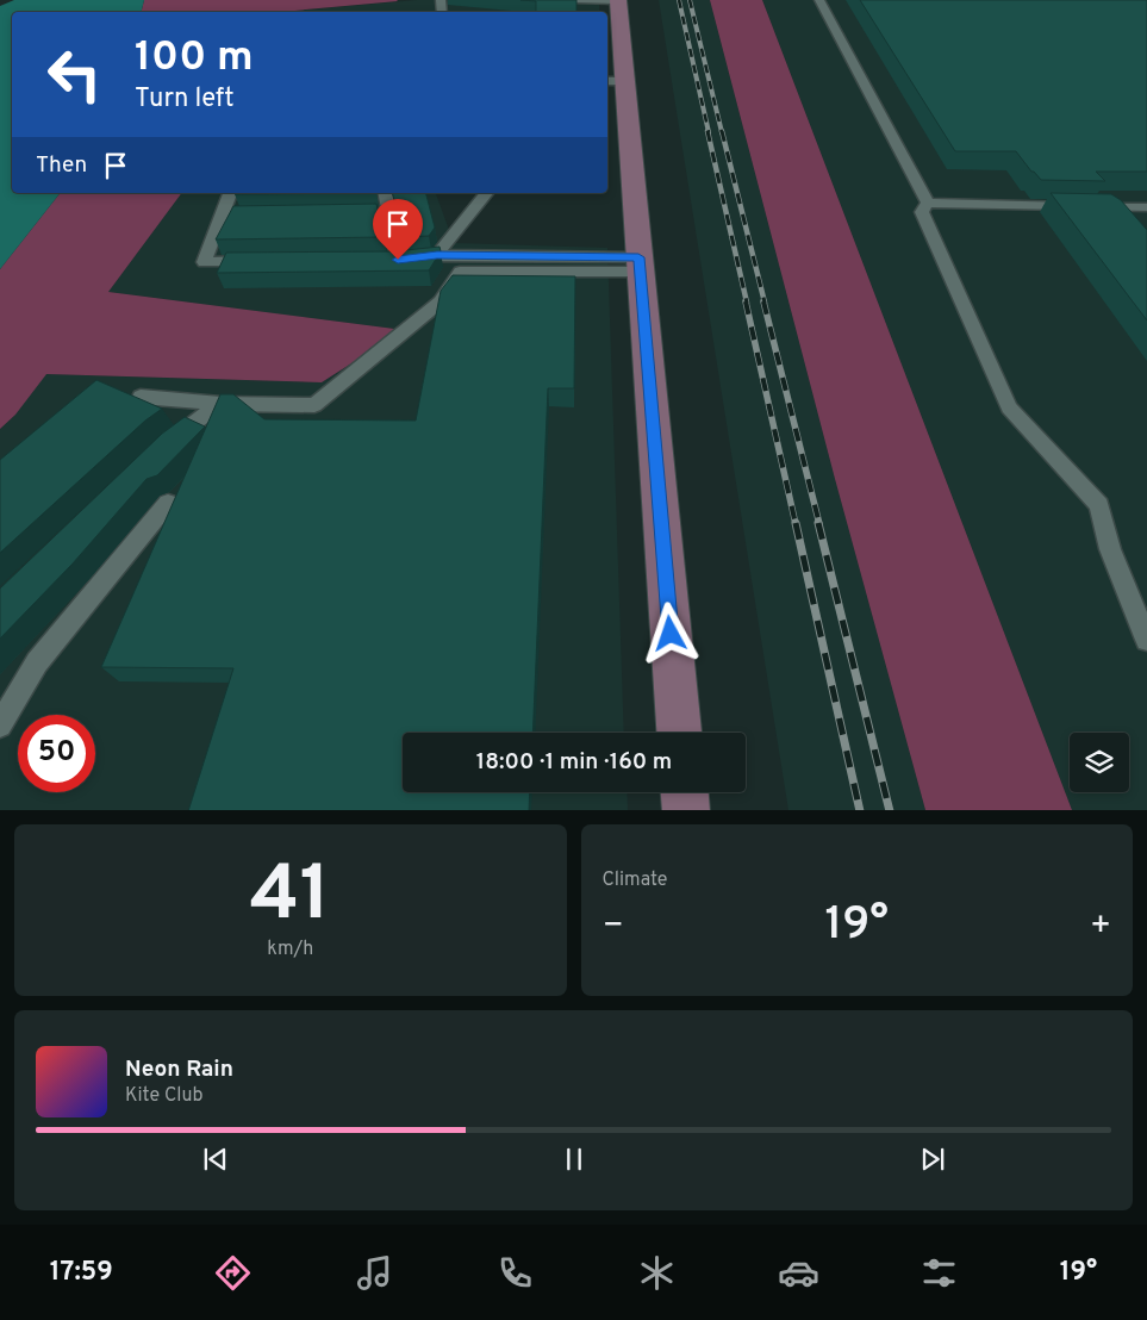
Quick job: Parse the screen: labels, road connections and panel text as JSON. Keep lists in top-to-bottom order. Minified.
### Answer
{"page":{"turn":["100 m","Turn left"],"then":"Then","limit":"50","trip":"18:00 · 1 min · 160 m","tile":[["41","km/h"],"Climate"],"heat":["−","19°","+"],"song":["Neon Rain","Kite Club"],"tabs":["17:59","19°"]}}
